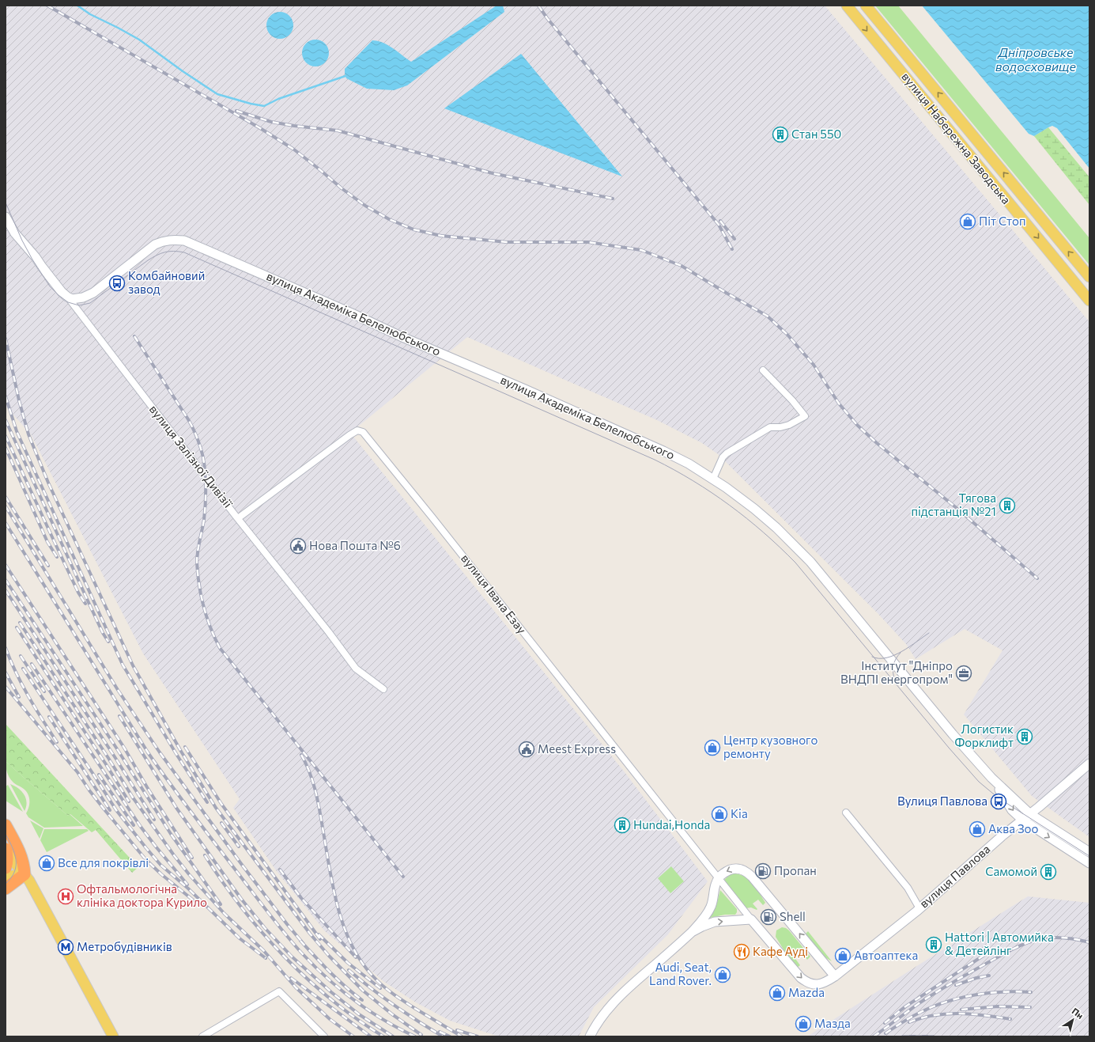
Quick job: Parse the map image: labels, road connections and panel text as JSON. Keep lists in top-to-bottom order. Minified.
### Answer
{"streets":{"main road":["вулиця Набережна Заводська"],"street":["вулиця Академіка Белелюбського","вулиця Залізної Дивізії","вулиця Івана Езау","вулиця Павлова"]},"crossings":[["вулиця Академіка Белелюбського","вулиця Залізної Дивізії"],["вулиця Академіка Белелюбського","вулиця Павлова"],["вулиця Залізної Дивізії","вулиця Івана Езау"],["вулиця Івана Езау","вулиця Павлова"]],"water":["Дніпровське водосховище"],"places":{"building":["Стан 550","Тягова пiдстанцiя №21","Логистик Форклифт","Hundai,Honda","Самомой","Hattori | Автомийка & Детейлінг"],"shop":["Піт Стоп","Центр кузовного ремонту","Kia","Аква Зоо","Все для покрівлі","Автоаптека","Audi, Seat, Land Rover.","Mazda","Мазда"],"bus stop":["Комбайновий завод","Вулиця Павлова"],"public building":["Нова Пошта №6","Meest Express"],"office":["Інститут \"Дніпро ВНДПІ енергопром\""],"fuel station":["Пропан","Shell"],"hospital":["Офтальмологічна клініка доктора Курило"],"metro station":["Метробудівників"],"restaurant":["Кафе Ауді"]},"north":"top right"}
